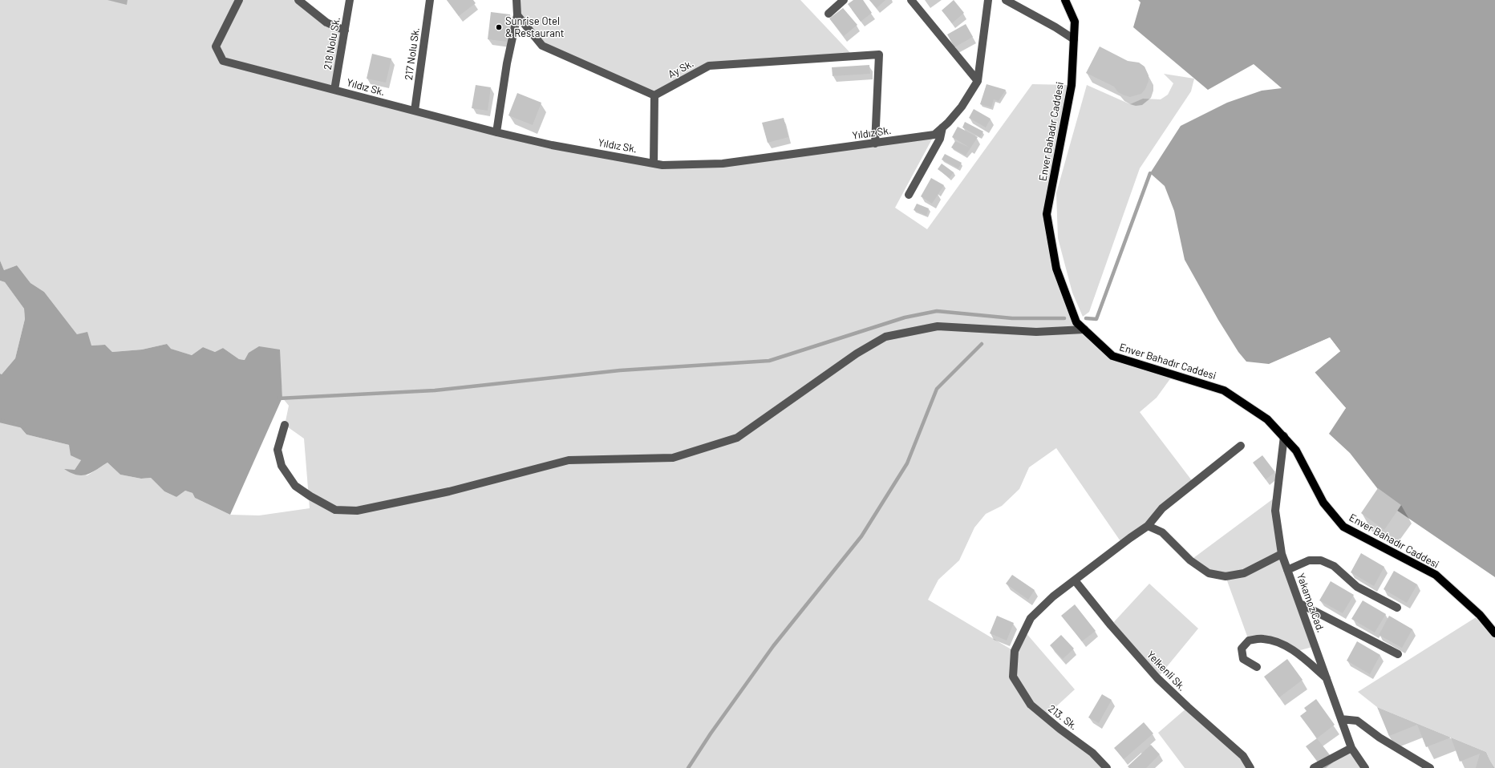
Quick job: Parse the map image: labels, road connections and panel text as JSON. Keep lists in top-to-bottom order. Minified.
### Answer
{"streets":{"main road":["Enver Bahadır Caddesi"],"street":["218 Nolu Sk.","217 Nolu Sk.","Ay Sk.","Yıldız Sk.","Yakamoz Cad.","Yelkenli Sk.","213. Sk."]},"crossings":[["218 Nolu Sk.","Yıldız Sk."],["217 Nolu Sk.","Yıldız Sk."],["Ay Sk.","Yıldız Sk."],["Enver Bahadır Caddesi","Yakamoz Cad."],["Yelkenli Sk.","213. Sk."]],"places":["Sunrise Otel & Restaurant"]}
